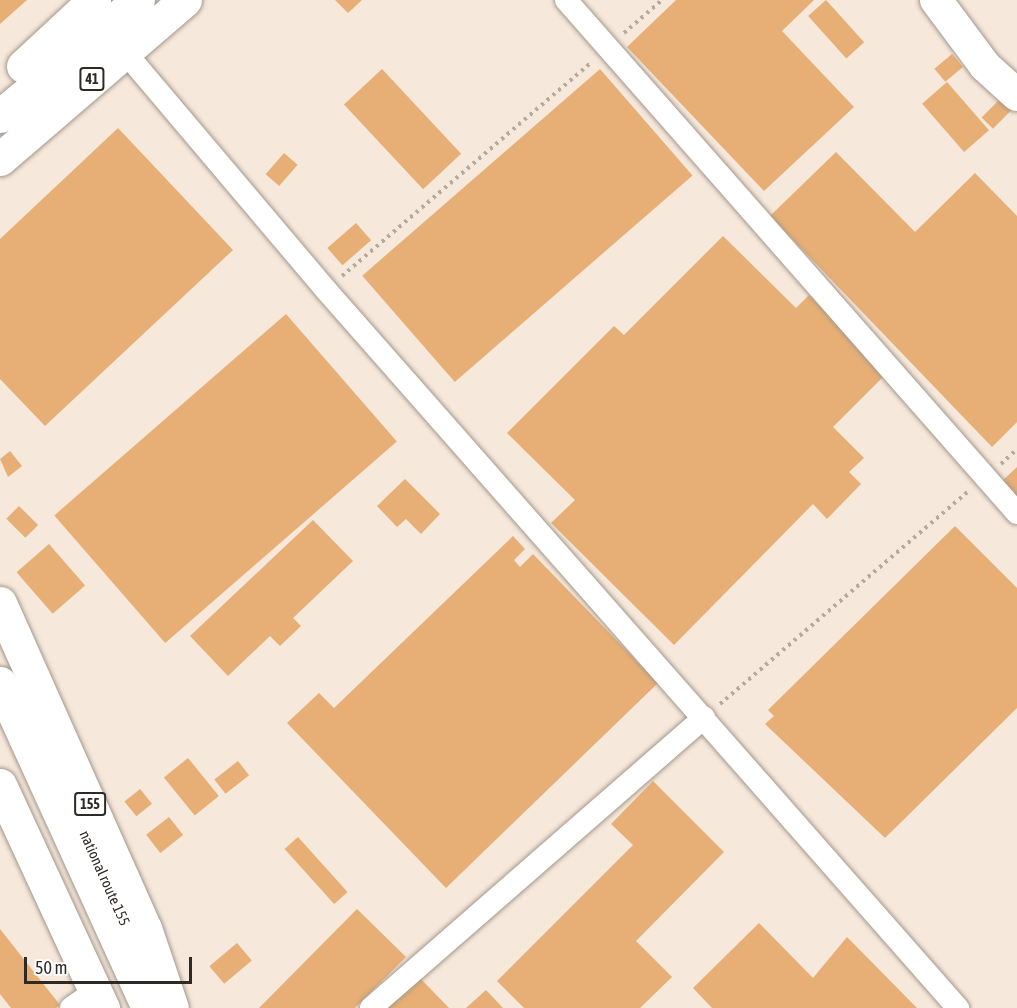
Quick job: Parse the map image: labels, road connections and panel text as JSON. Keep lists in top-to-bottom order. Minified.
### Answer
{"streets":{"highway":["41","155","national route 155"]},"scale_bar":"50 m"}
